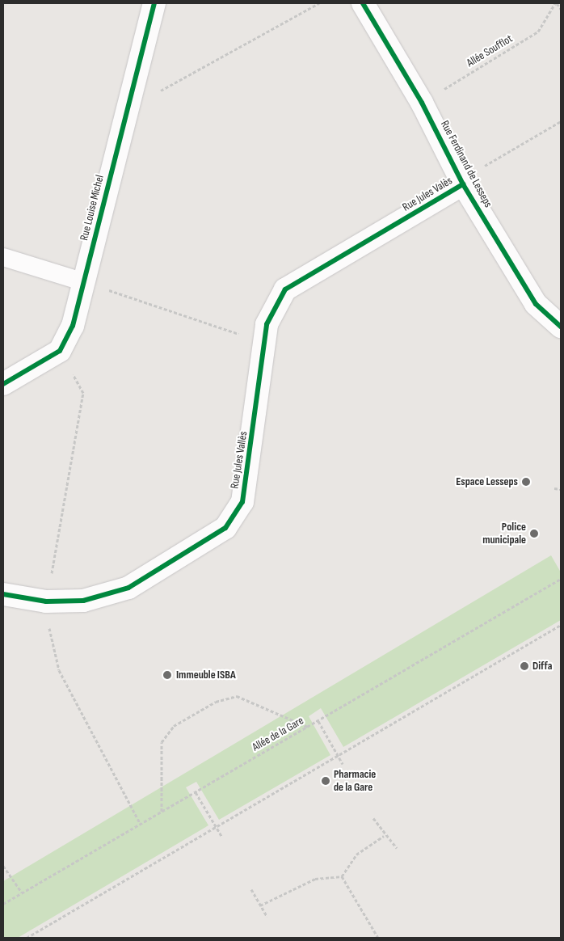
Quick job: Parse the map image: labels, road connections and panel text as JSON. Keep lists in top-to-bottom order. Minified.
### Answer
{"streets":{"street":["Rue Ferdinand de Lesseps","Rue Jules Valès","Rue Louise Michel","Rue Jules Vallès"],"path":["Allée Soufflot","Allée de la Gare"]},"crossings":[["Allée Soufflot","Rue Ferdinand de Lesseps"],["Rue Ferdinand de Lesseps","Rue Jules Valès"],["Rue Jules Valès","Rue Jules Vallès"]],"places":["Espace Lesseps","Police municipale","Diffa","Immeuble ISBA","Pharmacie de la Gare"]}
